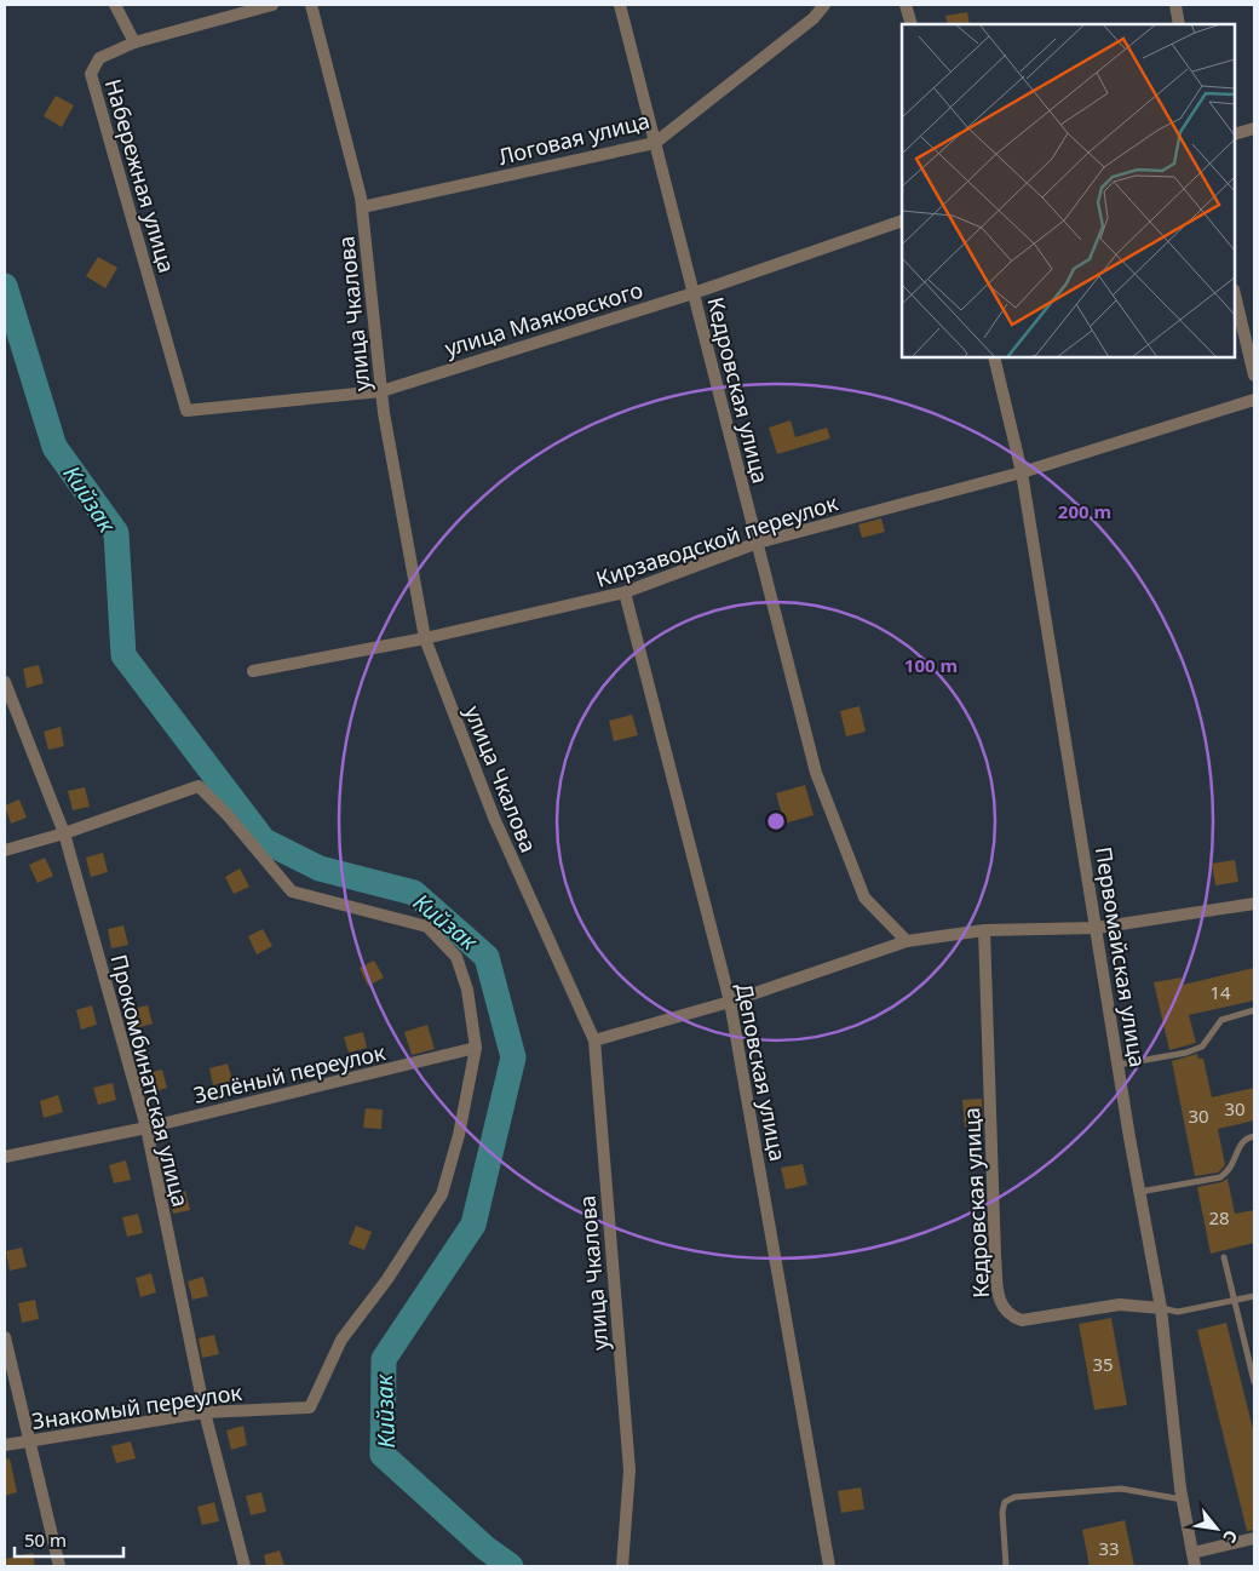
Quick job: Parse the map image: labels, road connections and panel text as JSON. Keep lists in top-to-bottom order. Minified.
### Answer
{"streets":{"street":["Логовая улица","Набережная улица","улица Чкалова","улица Маяковского","Кедровская улица","Кирзаводской переулок","Первомайская улица","Деповская улица","Зелёный переулок","Прокомбинатская улица","Знакомый переулок"]},"crossings":[["Логовая улица","улица Чкалова"],["Логовая улица","Кедровская улица"],["Набережная улица","улица Маяковского"],["улица Чкалова","улица Маяковского"],["улица Чкалова","Кирзаводской переулок"],["улица Маяковского","Кедровская улица"],["Кедровская улица","Кирзаводской переулок"],["Кедровская улица","Первомайская улица"],["Кирзаводской переулок","Первомайская улица"],["Кирзаводской переулок","Деповская улица"],["Зелёный переулок","Прокомбинатская улица"],["Зелёный переулок","Знакомый переулок"],["Прокомбинатская улица","Знакомый переулок"]],"water":["Кийзак"],"house_numbers":["14","30","30","28","35","33"],"scale_bar":"50 m","north":"bottom right","rings":["200 m","100 m"]}
